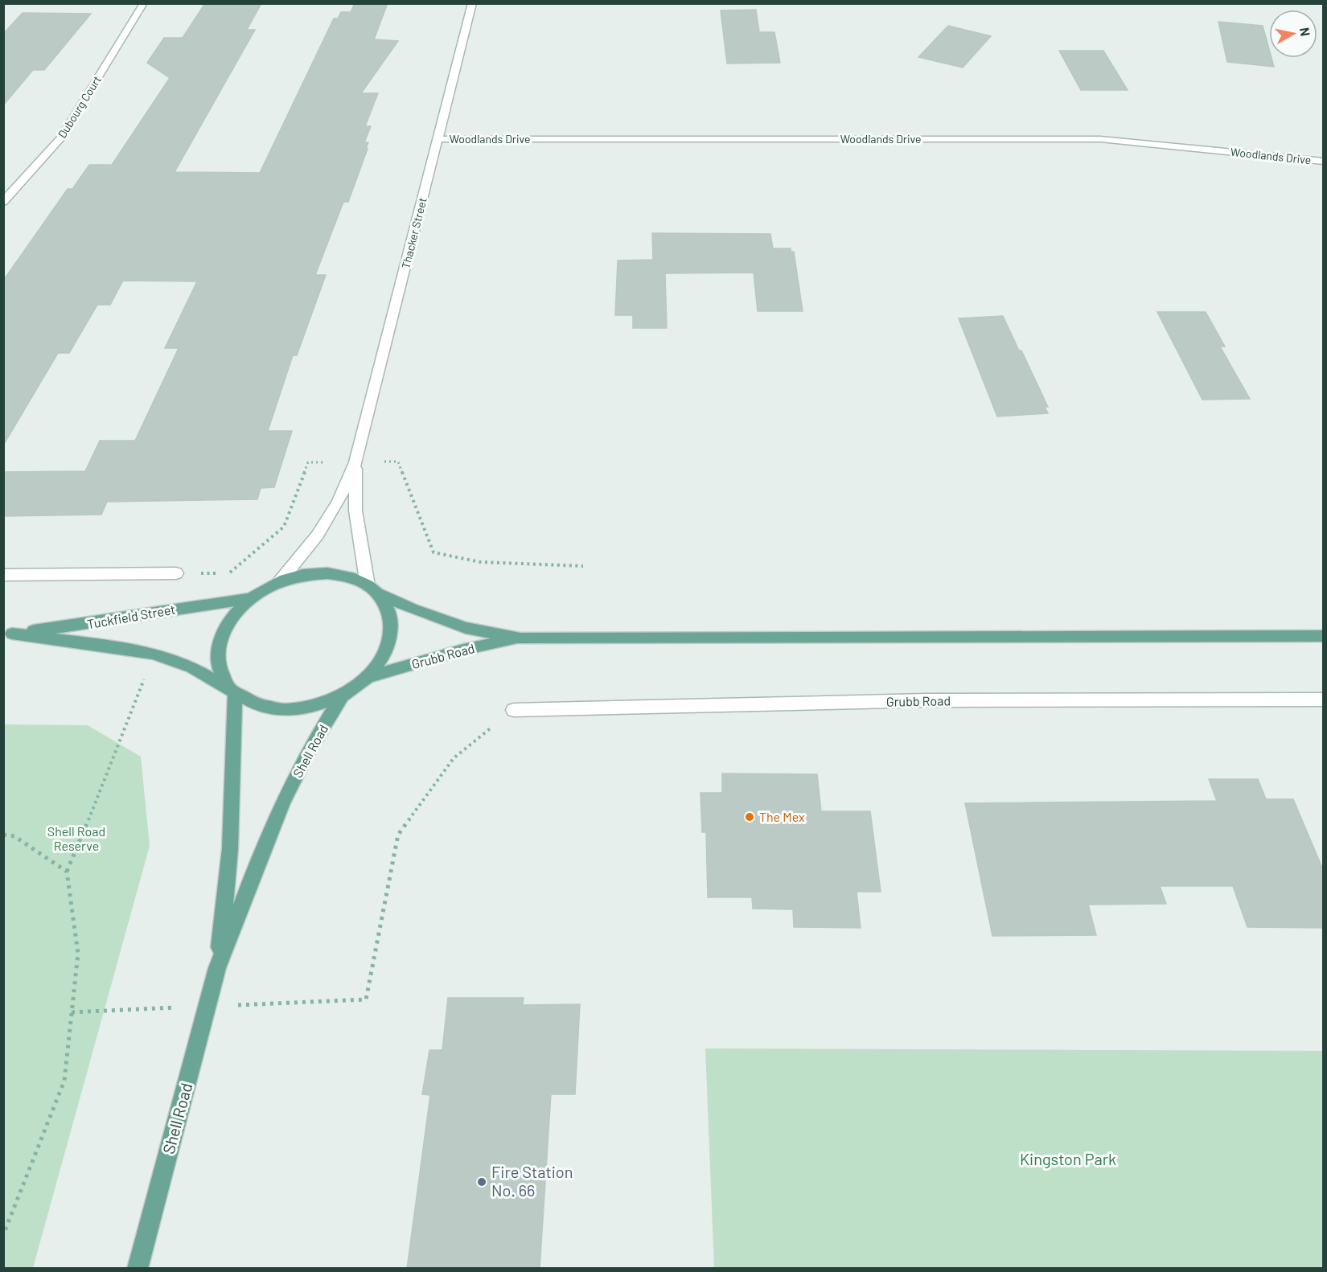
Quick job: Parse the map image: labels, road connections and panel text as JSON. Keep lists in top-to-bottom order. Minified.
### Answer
{"streets":{"main road":["Tuckfield Street","Grubb Road","Shell Road"],"street":["Dubourg Court","Woodlands Drive","Thacker Street"]},"crossings":[["Woodlands Drive","Thacker Street"],["Thacker Street","Tuckfield Street"],["Thacker Street","Grubb Road"],["Thacker Street","Shell Road"],["Tuckfield Street","Grubb Road"],["Tuckfield Street","Shell Road"],["Grubb Road","Shell Road"]],"parks":["Shell Road Reserve","Kingston Park"],"places":["The Mex","Fire Station No. 66"],"north":"right"}
